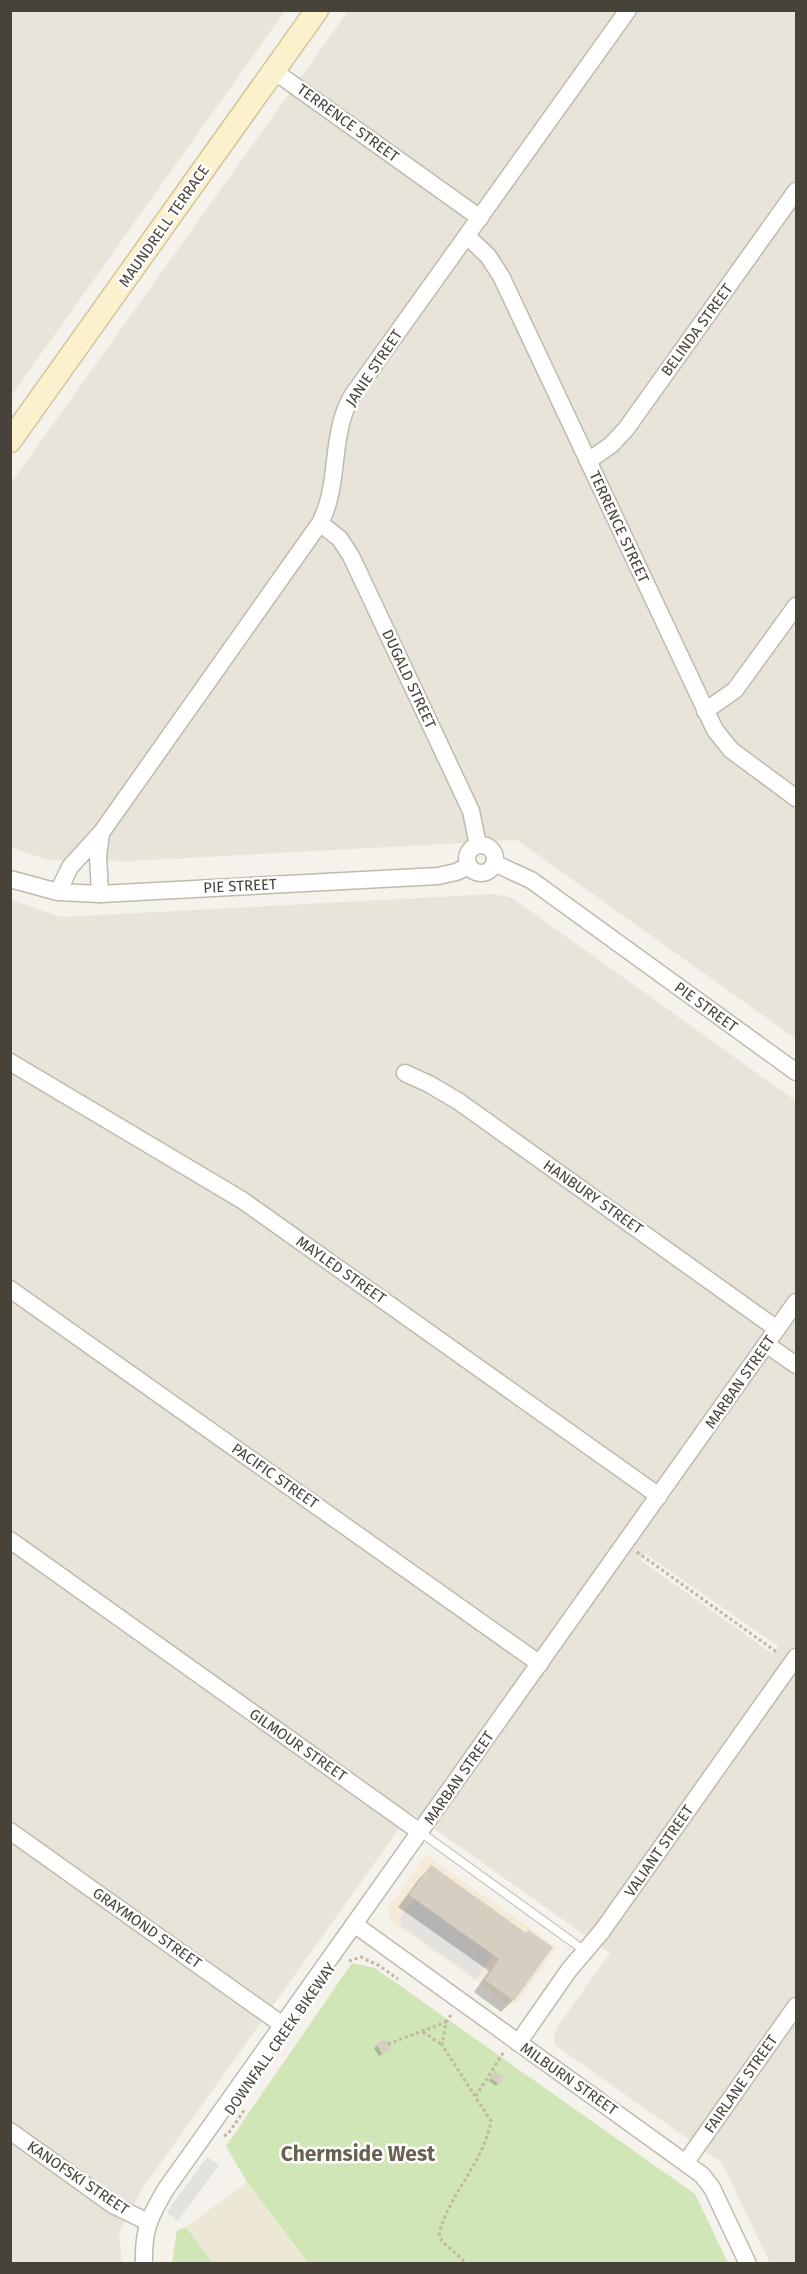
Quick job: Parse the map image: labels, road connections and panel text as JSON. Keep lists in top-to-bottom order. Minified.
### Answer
{"streets":{"main road":["MAUNDRELL TERRACE"],"street":["TERRENCE STREET","BELINDA STREET","JANIE STREET","DUGALD STREET","PIE STREET","HANBURY STREET","MAYLED STREET","MARBAN STREET","PACIFIC STREET","GILMOUR STREET","VALIANT STREET","GRAYMOND STREET","MILBURN STREET","FAIRLANE STREET","KANOFSKI STREET"],"path":["DOWNFALL CREEK BIKEWAY"]},"crossings":[["TERRENCE STREET","MAUNDRELL TERRACE"],["TERRENCE STREET","BELINDA STREET"],["TERRENCE STREET","JANIE STREET"],["JANIE STREET","DUGALD STREET"],["JANIE STREET","PIE STREET"],["DUGALD STREET","PIE STREET"],["HANBURY STREET","MARBAN STREET"],["MAYLED STREET","MARBAN STREET"],["MARBAN STREET","PACIFIC STREET"],["MARBAN STREET","GILMOUR STREET"],["MARBAN STREET","GRAYMOND STREET"],["MARBAN STREET","DOWNFALL CREEK BIKEWAY"],["MARBAN STREET","MILBURN STREET"],["MARBAN STREET","KANOFSKI STREET"],["GILMOUR STREET","VALIANT STREET"],["VALIANT STREET","MILBURN STREET"],["MILBURN STREET","FAIRLANE STREET"]],"districts":["Chermside West"]}
